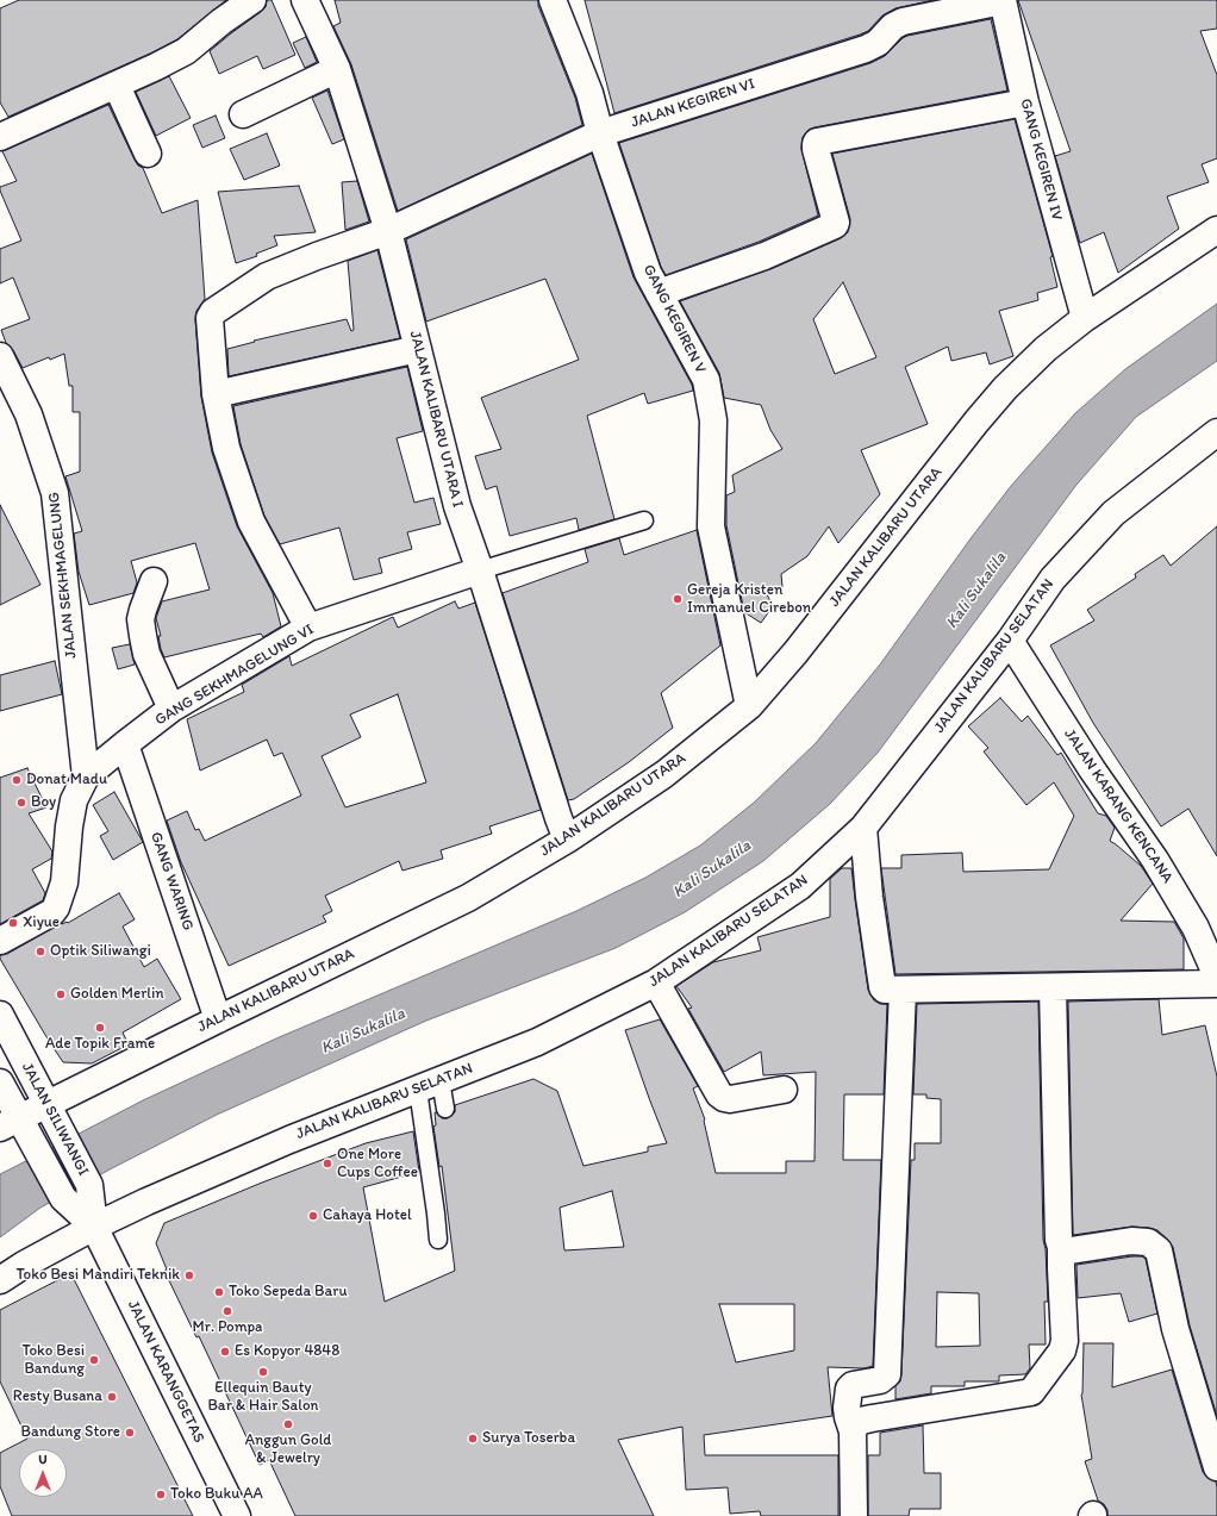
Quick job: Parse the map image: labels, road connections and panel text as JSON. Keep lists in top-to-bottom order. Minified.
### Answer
{"streets":{"street":["JALAN KEGIREN VI","GANG KEGIREN IV","GANG KEGIREN V","JALAN KALIBARU UTARA I","JALAN KALIBARU UTARA","JALAN SEKHMAGELUNG","JALAN KALIBARU SELATAN","GANG SEKHMAGELUNG VI","JALAN KARANG KENCANA","GANG WARING","JALAN SILIWANGI","JALAN KARANGGETAS"]},"crossings":[["JALAN KEGIREN VI","GANG KEGIREN IV"],["JALAN KEGIREN VI","GANG KEGIREN V"],["JALAN KEGIREN VI","JALAN KALIBARU UTARA I"],["JALAN KEGIREN VI","GANG SEKHMAGELUNG VI"],["GANG KEGIREN IV","JALAN KALIBARU UTARA"],["GANG KEGIREN V","JALAN KALIBARU UTARA"],["JALAN KALIBARU UTARA I","JALAN KALIBARU UTARA"],["JALAN KALIBARU UTARA I","GANG SEKHMAGELUNG VI"],["JALAN KALIBARU UTARA","GANG WARING"],["JALAN KALIBARU UTARA","JALAN SILIWANGI"],["JALAN SEKHMAGELUNG","GANG SEKHMAGELUNG VI"],["JALAN KALIBARU SELATAN","JALAN KARANG KENCANA"],["JALAN KALIBARU SELATAN","JALAN SILIWANGI"],["JALAN KALIBARU SELATAN","JALAN KARANGGETAS"],["GANG SEKHMAGELUNG VI","GANG WARING"],["JALAN SILIWANGI","JALAN KARANGGETAS"]],"water":["Kali Sukalila"],"places":["Gereja Kristen Immanuel Cirebon","Donat Madu","Boy","Xiyue","Optik Siliwangi","Golden Merlin","Ade Topik Frame","One More Cups Coffee","Cahaya Hotel","Toko Besi Mandiri Teknik","Toko Sepeda Baru","Mr. Pompa","Es Kopyor 4848","Toko Besi Bandung","Ellequin Bauty Bar & Hair Salon","Resty Busana","Anggun Gold & Jewelry","Bandung Store","Surya Toserba","Toko Buku AA"],"north":"top"}
